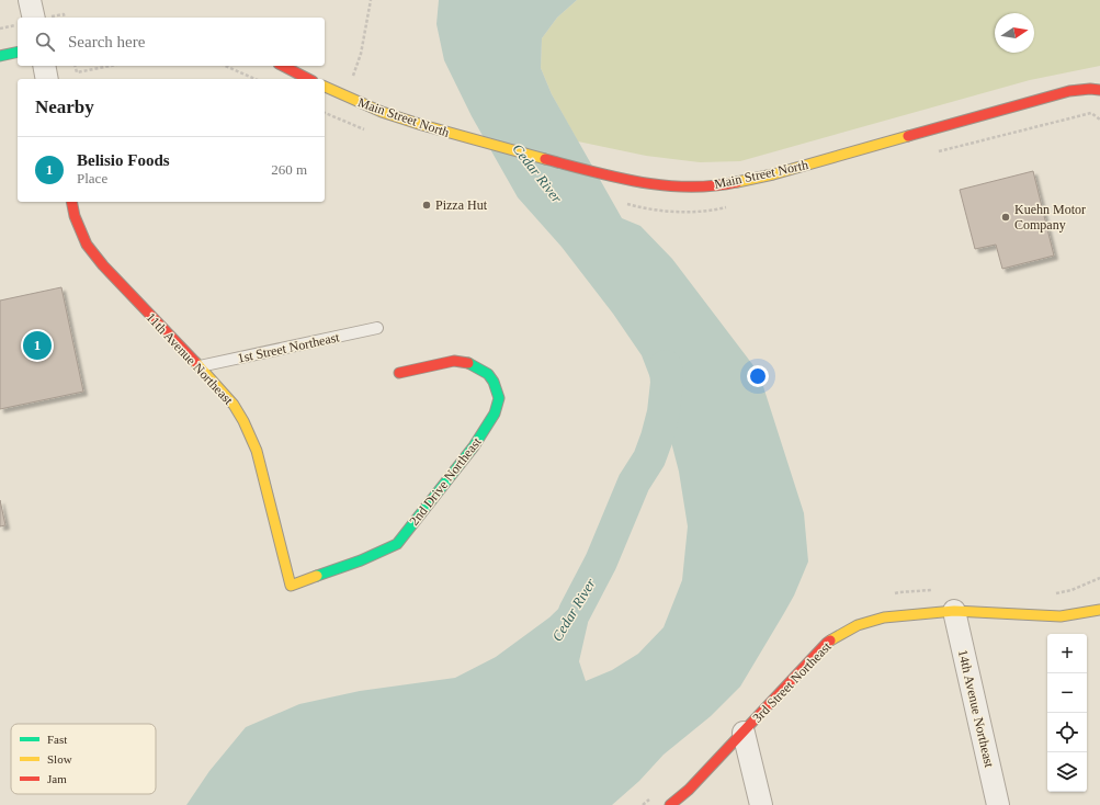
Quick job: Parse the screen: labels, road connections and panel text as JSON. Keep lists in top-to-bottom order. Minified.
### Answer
{"streets":{"street":["Main Street North","11th Avenue Northeast","2nd Drive Northeast","3rd Street Northeast","14th Avenue Northeast"],"lane":["1st Street Northeast"]},"crossings":[["1st Street Northeast","11th Avenue Northeast"],["11th Avenue Northeast","2nd Drive Northeast"],["3rd Street Northeast","14th Avenue Northeast"]],"water":["Cedar River"],"places":["Pizza Hut","Kuehn Motor Company"],"legend":["Fast","Slow","Jam"],"north":"right","page":{"search":"Search here","heading":"Nearby","list":[{"mark":"1","name":"Belisio Foods","note":"Place","value":"260 m"}],"pins":"1","map_buttons":["+","−"]}}
